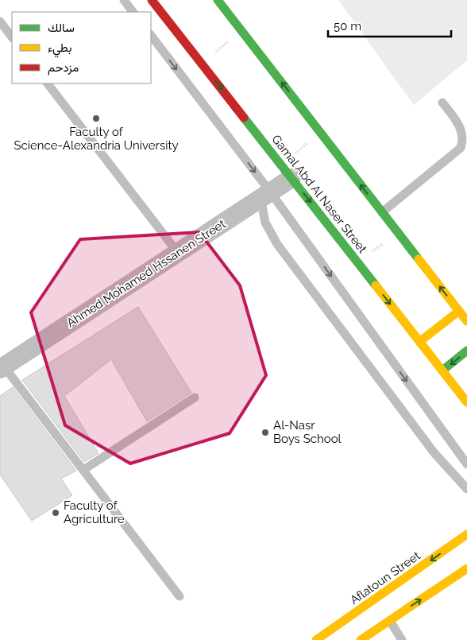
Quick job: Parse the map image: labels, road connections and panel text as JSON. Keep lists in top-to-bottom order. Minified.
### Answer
{"streets":{"main road":["Gamal Abd Al Naser Street","Aflatoun Street"],"street":["Ahmed Mohamed Hssanen Street"]},"crossings":[["Gamal Abd Al Naser Street","Ahmed Mohamed Hssanen Street"]],"places":["Faculty of Science-Alexandria University","Al-Nasr Boys School","Faculty of Agriculture"],"legend":["سالك","بطيء","مزدحم"],"scale_bar":"50 m"}
